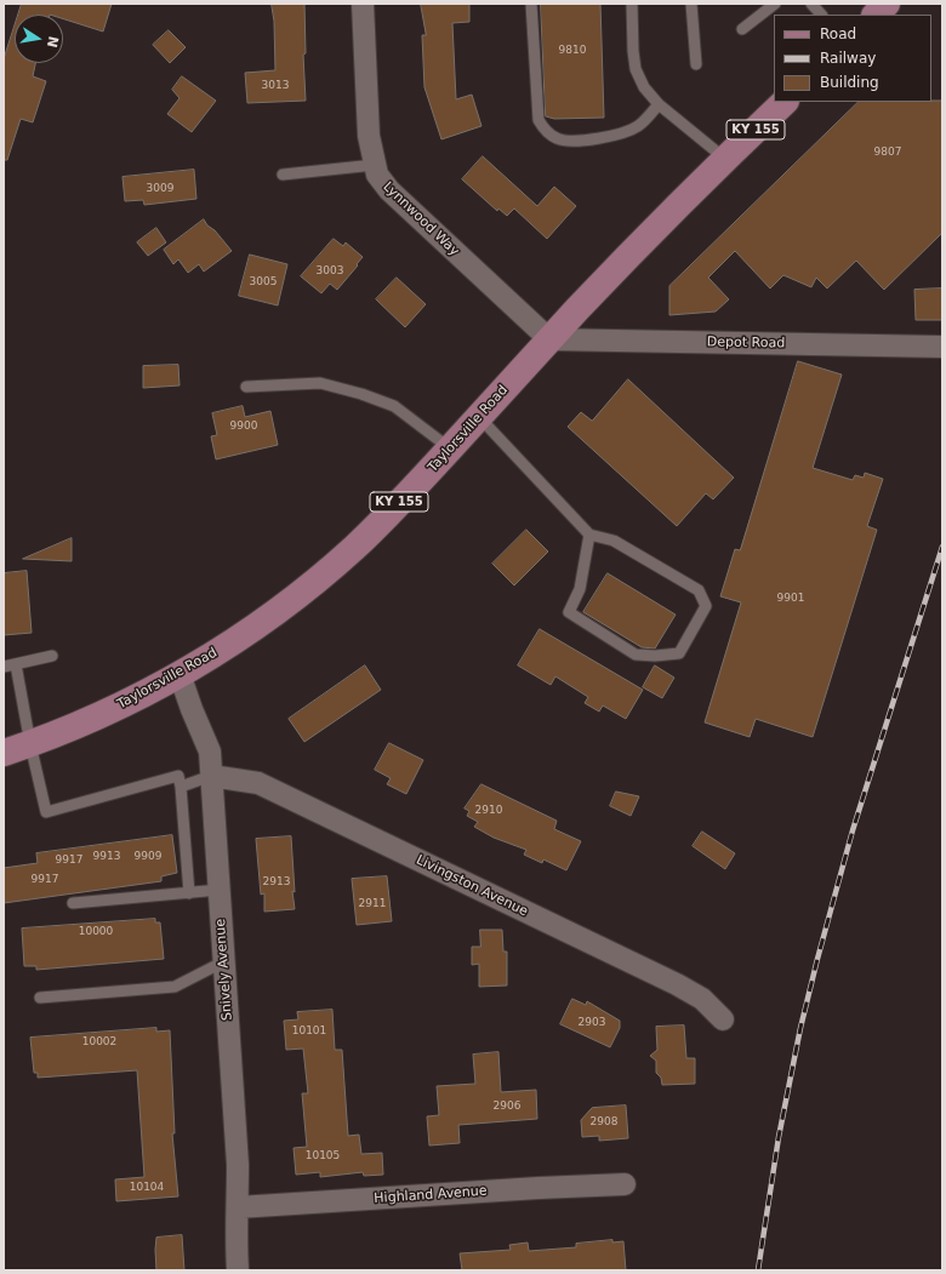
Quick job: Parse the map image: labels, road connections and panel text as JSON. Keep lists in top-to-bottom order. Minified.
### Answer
{"streets":{"main road":["KY 155","Taylorsville Road"],"street":["Lynnwood Way","Depot Road","Livingston Avenue","Snively Avenue","Highland Avenue"]},"crossings":[["Lynnwood Way","Depot Road"],["Lynnwood Way","Taylorsville Road"],["Depot Road","Taylorsville Road"],["Taylorsville Road","Snively Avenue"],["Livingston Avenue","Snively Avenue"],["Snively Avenue","Highland Avenue"]],"house_numbers":["9810","3013","9807","3009","3003","3005","9900","9901","2910","9913","9909","9917","9917","2913","2911","10000","2903","10101","10002","2906","2908","10105","10104"],"legend":["Road","Railway","Building"],"north":"right"}
